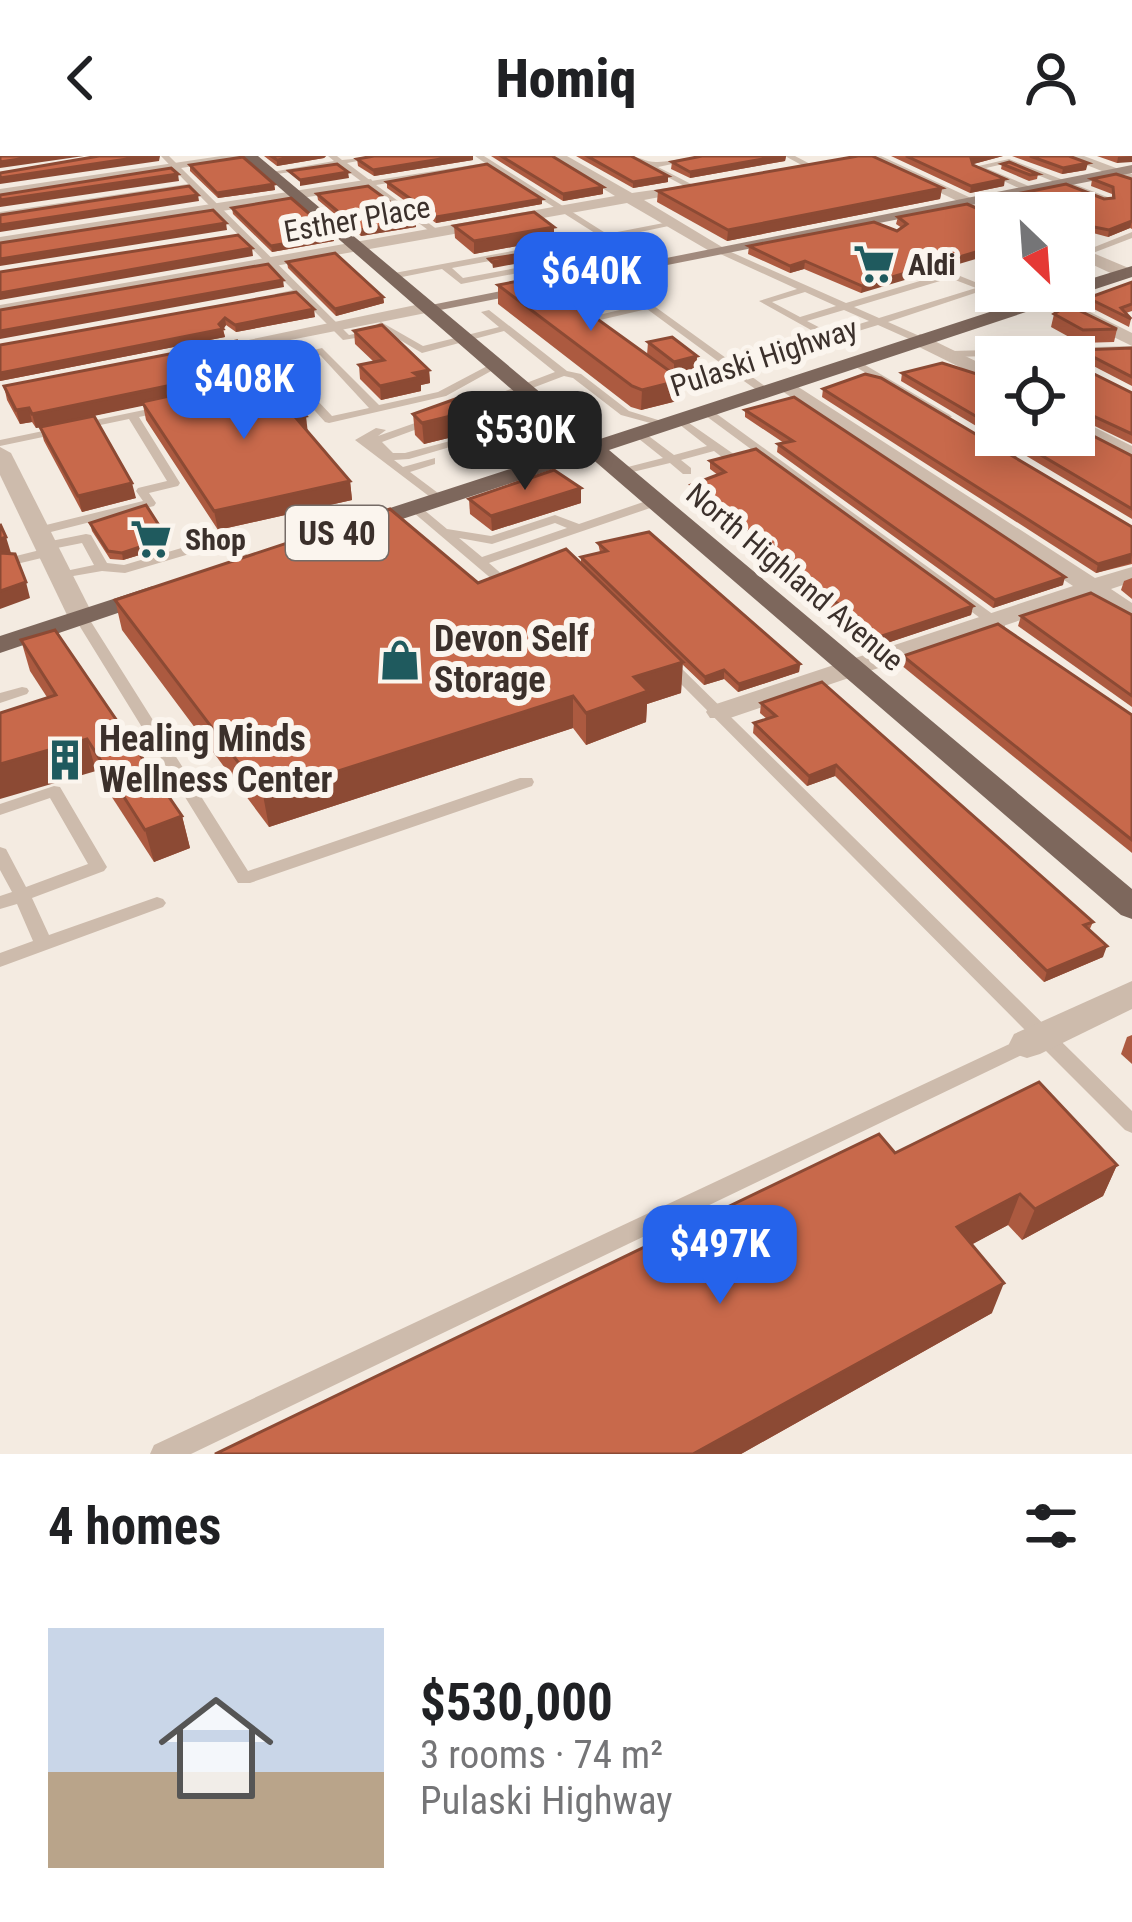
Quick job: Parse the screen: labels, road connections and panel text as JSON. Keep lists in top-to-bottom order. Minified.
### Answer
{"streets":{"main road":["Pulaski Highway","US 40","North Highland Avenue"],"street":["Esther Place"]},"crossings":[["Esther Place","North Highland Avenue"],["Pulaski Highway","North Highland Avenue"]],"places":{"supermarket":["Aldi","Shop"],"shop":["Devon Self Storage"],"building":["Healing Minds Wellness Center"]},"north":"bottom right","page":{"header":"Homiq","price":["$640K","$408K","$530K","$497K"],"heading":"4 homes","list":[{"name":"$530,000","note":"3 rooms · 74 m² · Pulaski Highway"}]}}
